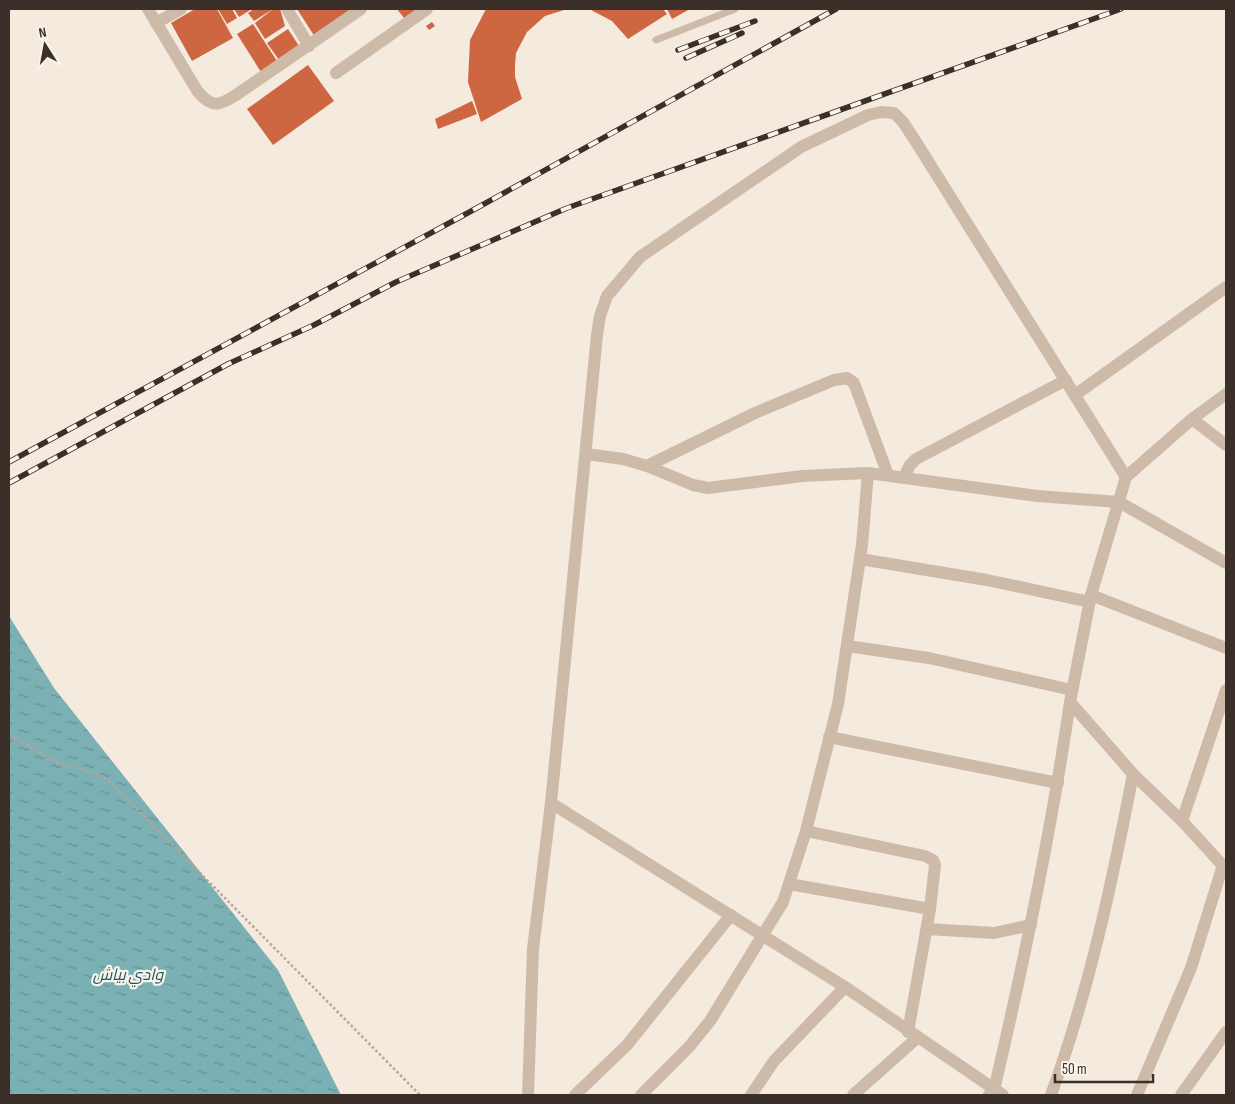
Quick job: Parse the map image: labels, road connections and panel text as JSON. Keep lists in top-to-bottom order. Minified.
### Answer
{"water":["وادي بياش"],"scale_bar":"50 m","north":"top"}
